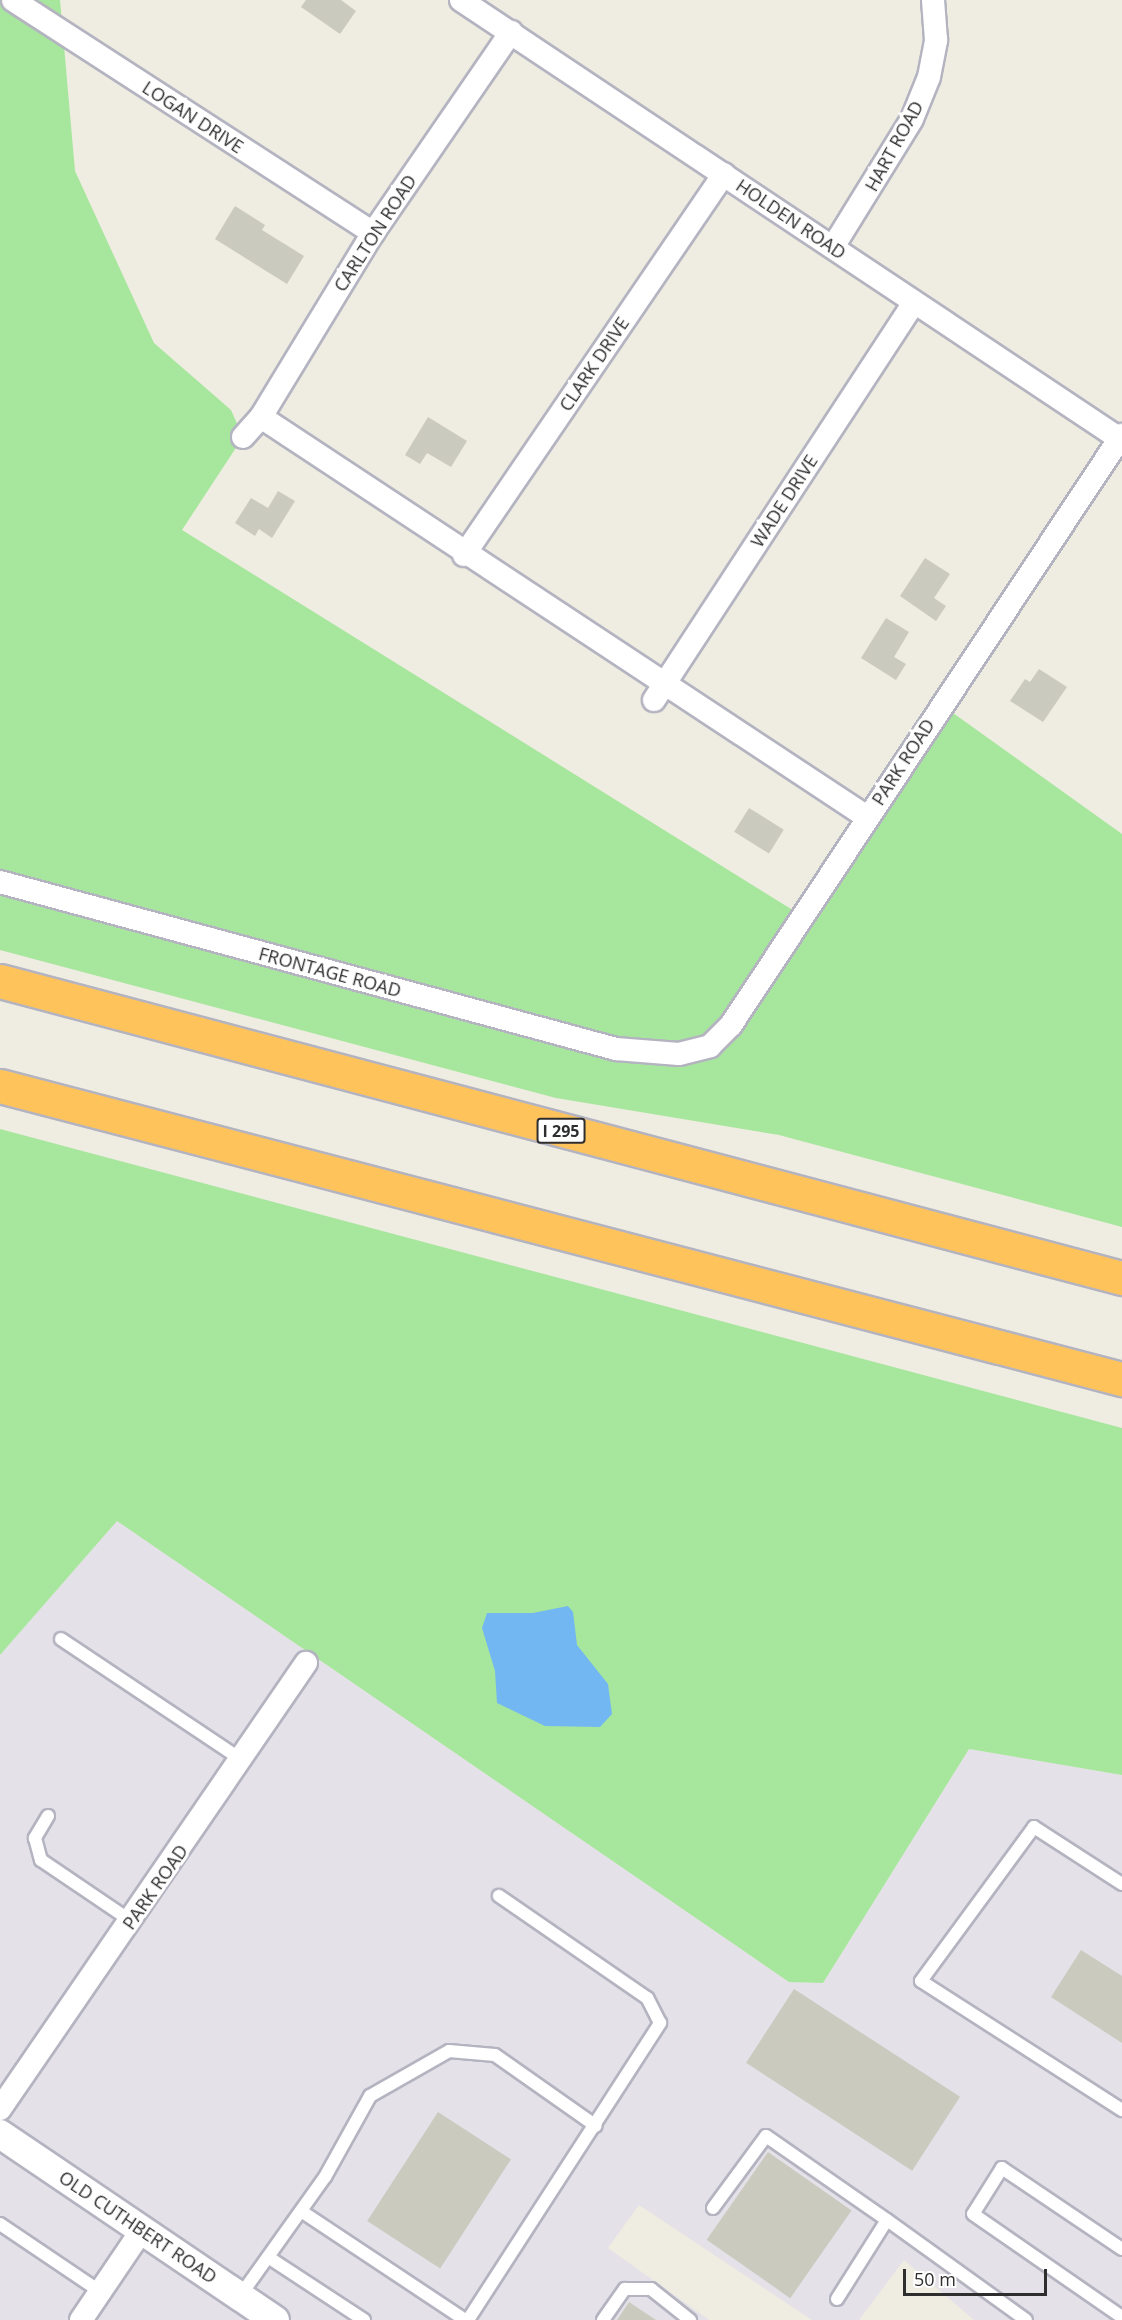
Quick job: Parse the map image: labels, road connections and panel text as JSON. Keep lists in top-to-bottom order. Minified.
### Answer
{"streets":{"highway":["I 295"],"street":["LOGAN DRIVE","HART ROAD","HOLDEN ROAD","CARLTON ROAD","CLARK DRIVE","WADE DRIVE","PARK ROAD","FRONTAGE ROAD","OLD CUTHBERT ROAD"]},"crossings":[["LOGAN DRIVE","CARLTON ROAD"],["HART ROAD","HOLDEN ROAD"],["HOLDEN ROAD","CARLTON ROAD"],["HOLDEN ROAD","CLARK DRIVE"],["HOLDEN ROAD","WADE DRIVE"],["HOLDEN ROAD","PARK ROAD"],["PARK ROAD","FRONTAGE ROAD"]],"scale_bar":"50 m"}
